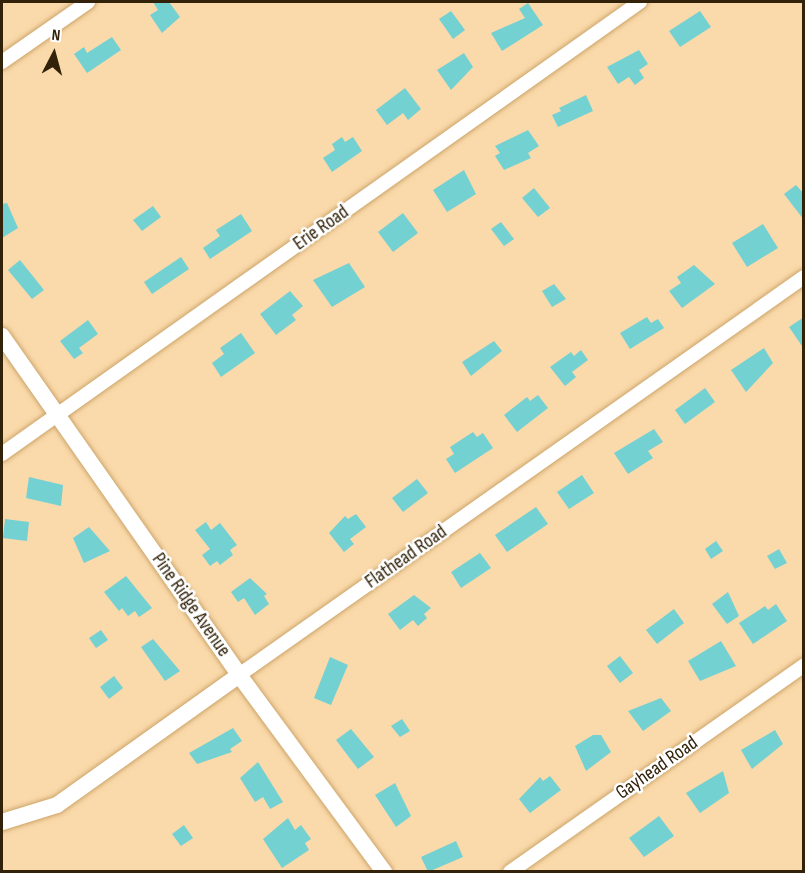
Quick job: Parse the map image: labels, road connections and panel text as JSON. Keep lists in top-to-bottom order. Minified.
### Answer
{"streets":{"street":["Erie Road","Flathead Road","Pine Ridge Avenue","Gayhead Road"]},"crossings":[["Erie Road","Pine Ridge Avenue"],["Flathead Road","Pine Ridge Avenue"]],"north":"top"}
